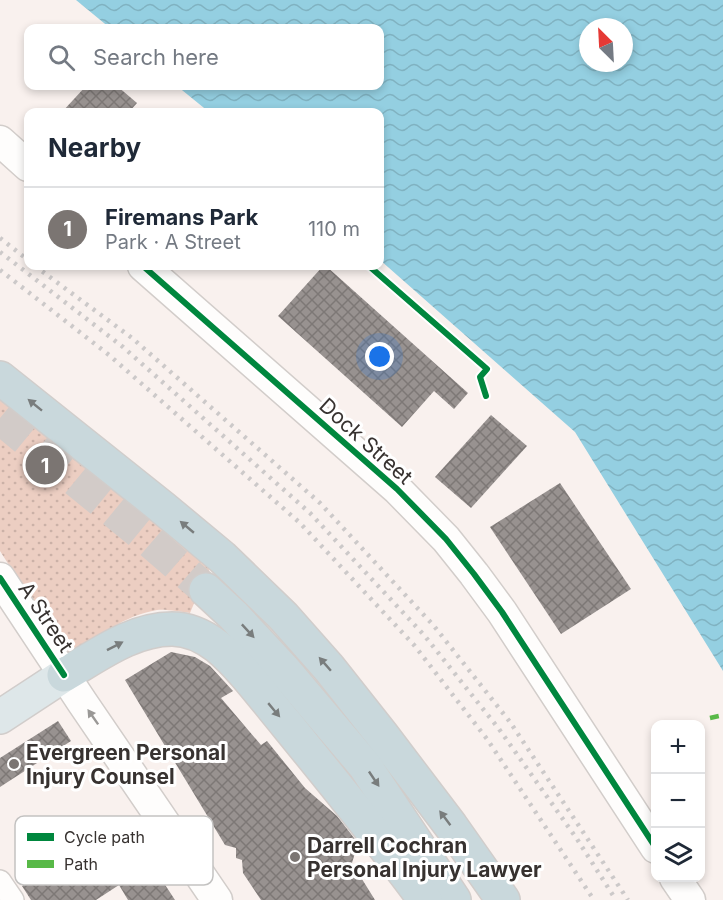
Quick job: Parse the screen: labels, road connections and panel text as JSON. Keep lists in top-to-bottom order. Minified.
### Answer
{"streets":{"street":["Dock Street","A Street"]},"one_way":["A Street"],"places":["Evergreen Personal Injury Counsel","Darrell Cochran Personal Injury Lawyer"],"legend":["Cycle path","Path"],"north":"top left","page":{"search":"Search here","heading":"Nearby","list":[{"mark":"1","name":"Firemans Park","note":"Park · A Street","value":"110 m"}],"pins":"1","map_buttons":["+","−"]}}
